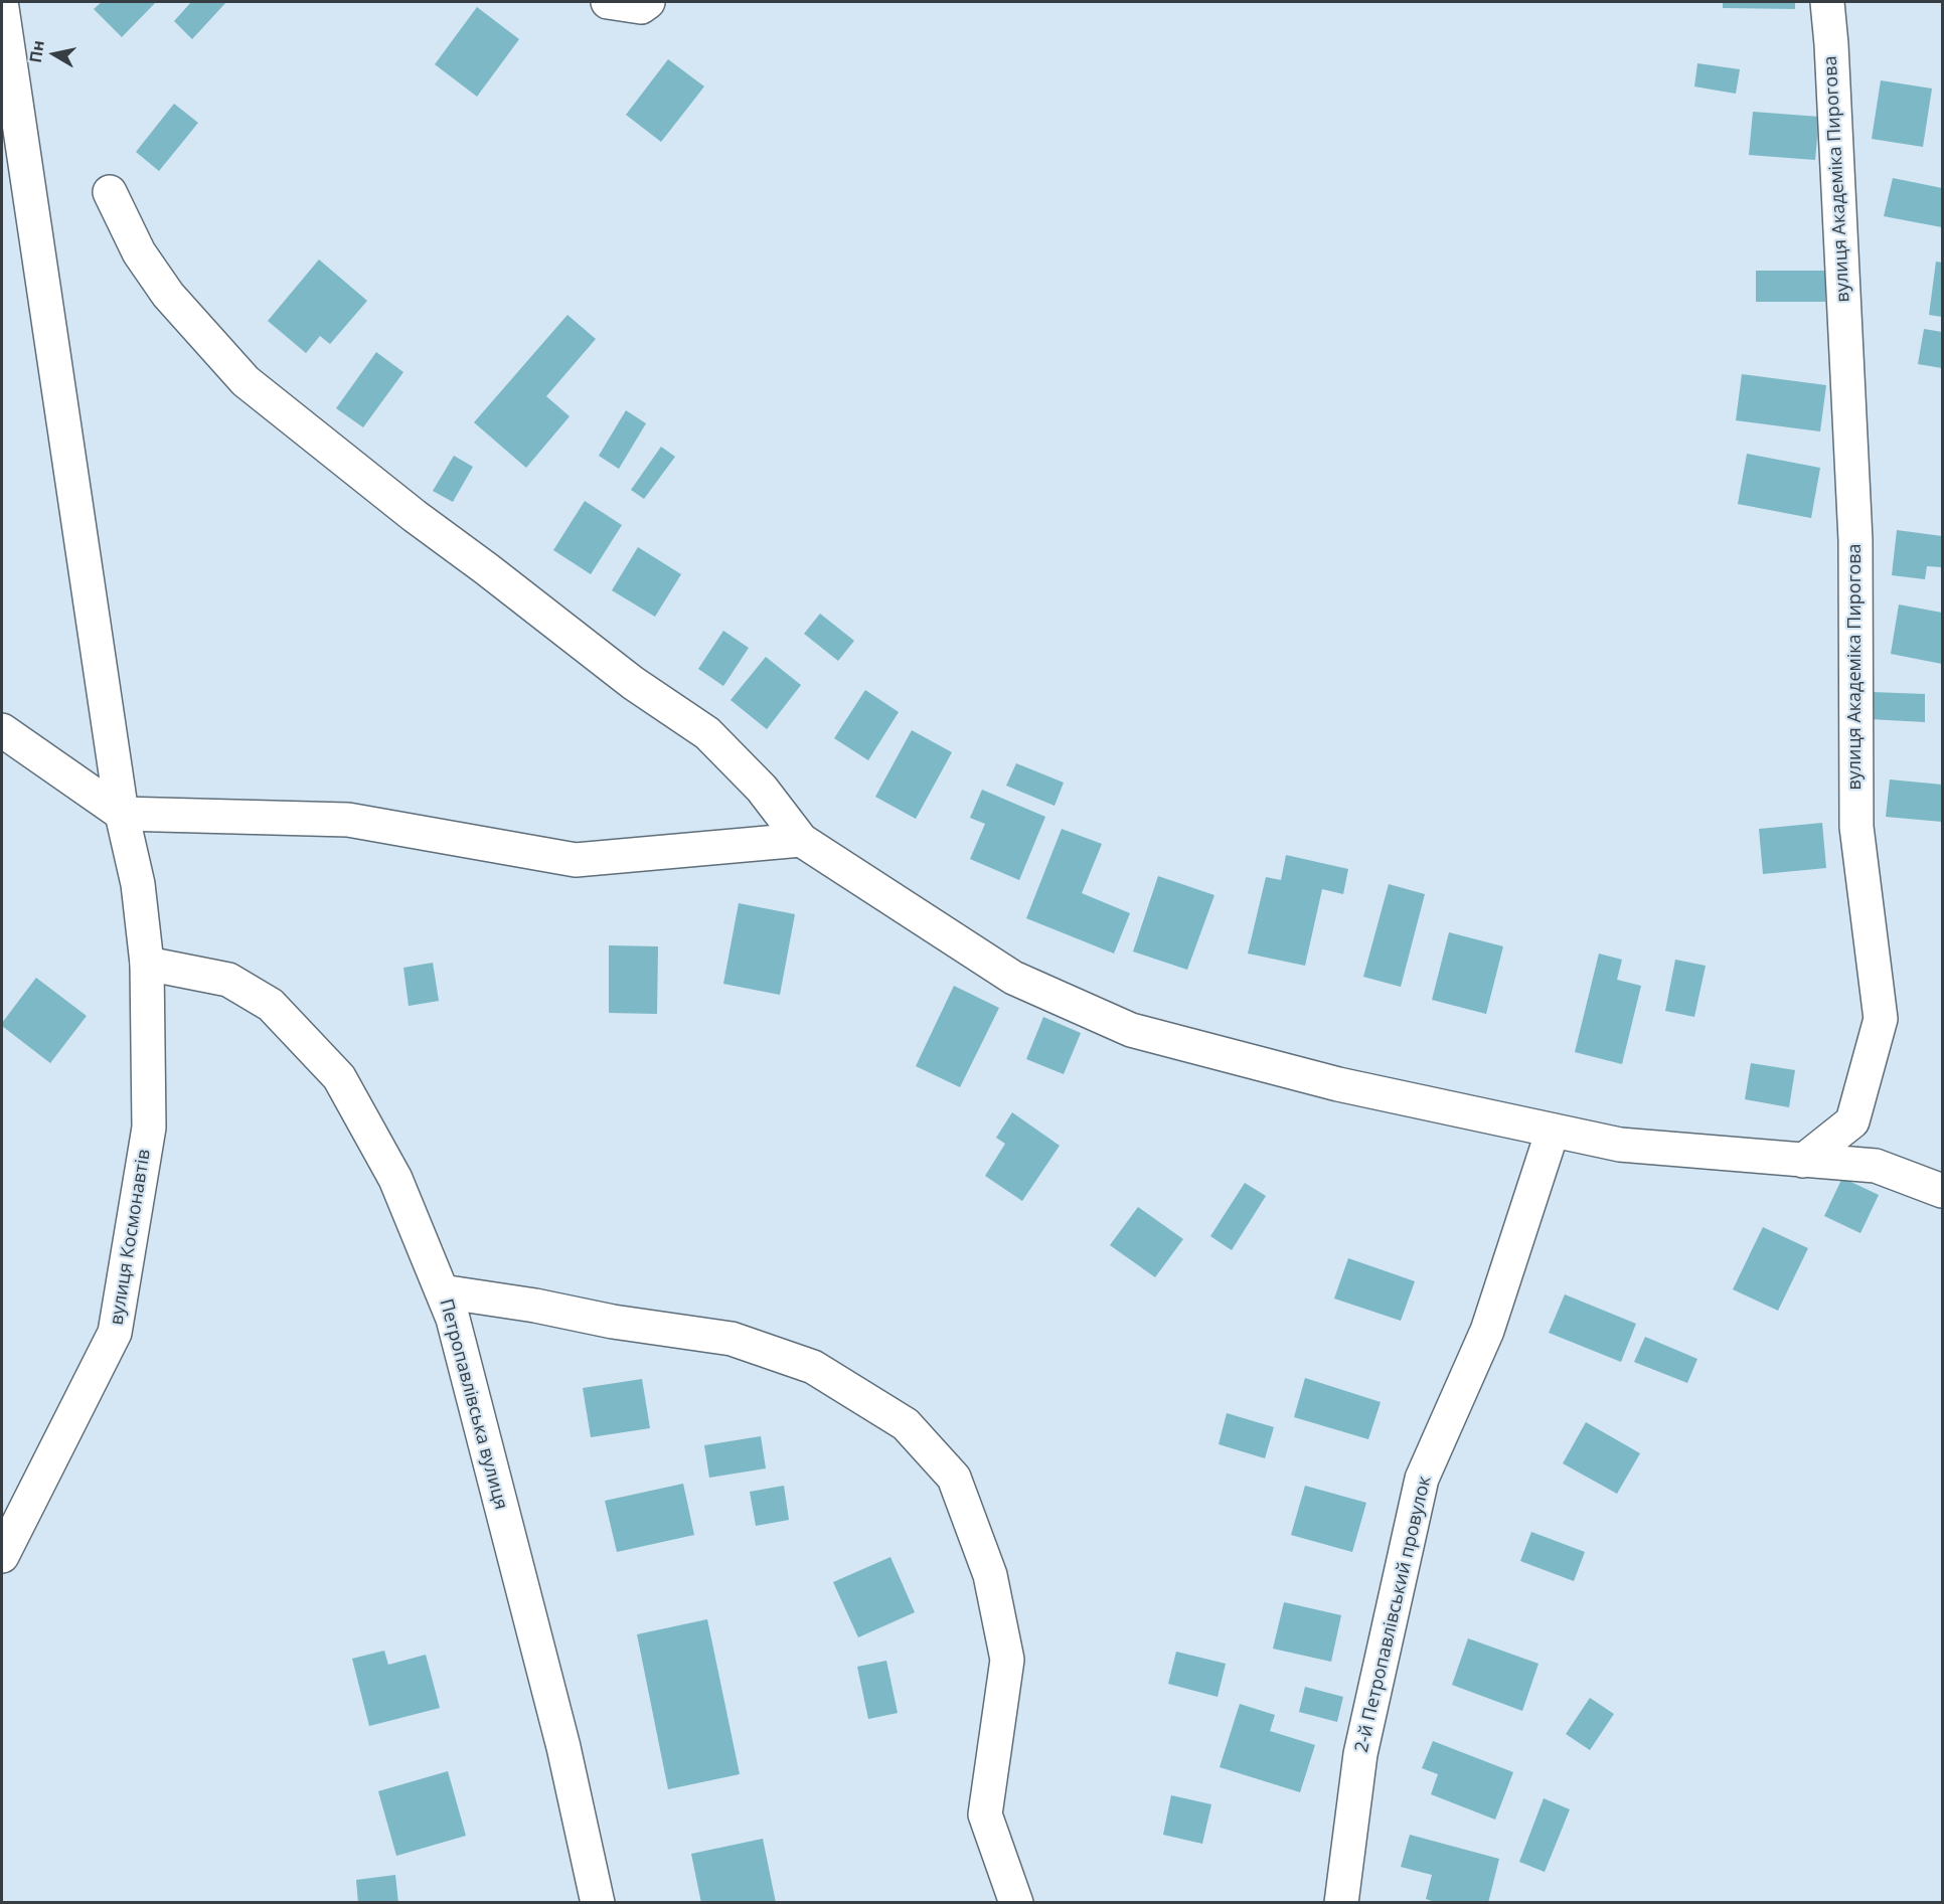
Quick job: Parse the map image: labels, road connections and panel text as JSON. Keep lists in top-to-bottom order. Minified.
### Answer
{"streets":{"street":["вулиця Академіка Пирогова","вулиця Космонавтів","Петропавлівська вулиця","2-й Петропавлівський провулок"]},"crossings":[["вулиця Космонавтів","Петропавлівська вулиця"]],"north":"left"}
